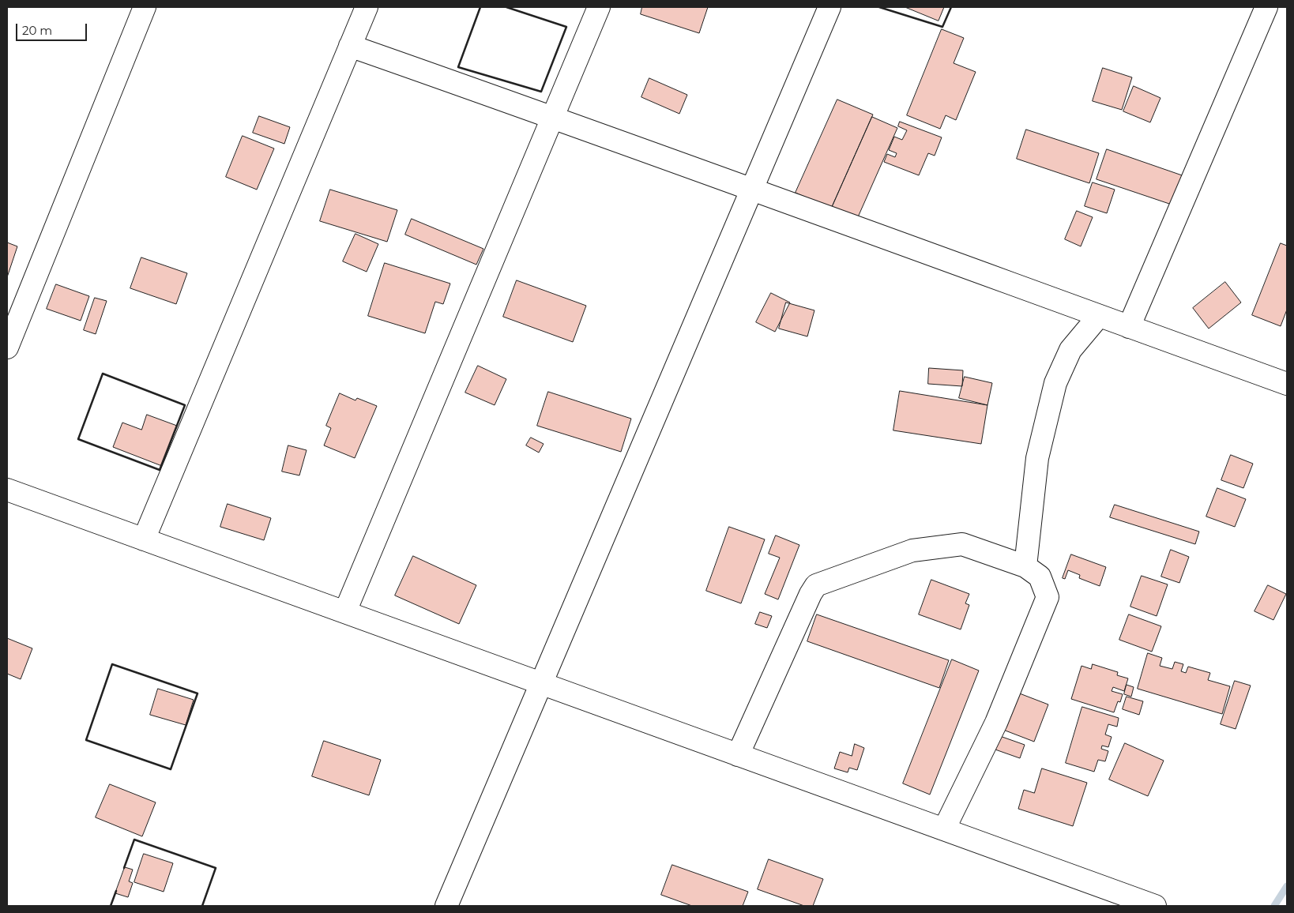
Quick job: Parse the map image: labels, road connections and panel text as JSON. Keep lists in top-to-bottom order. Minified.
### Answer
{"scale_bar":"20 m"}
